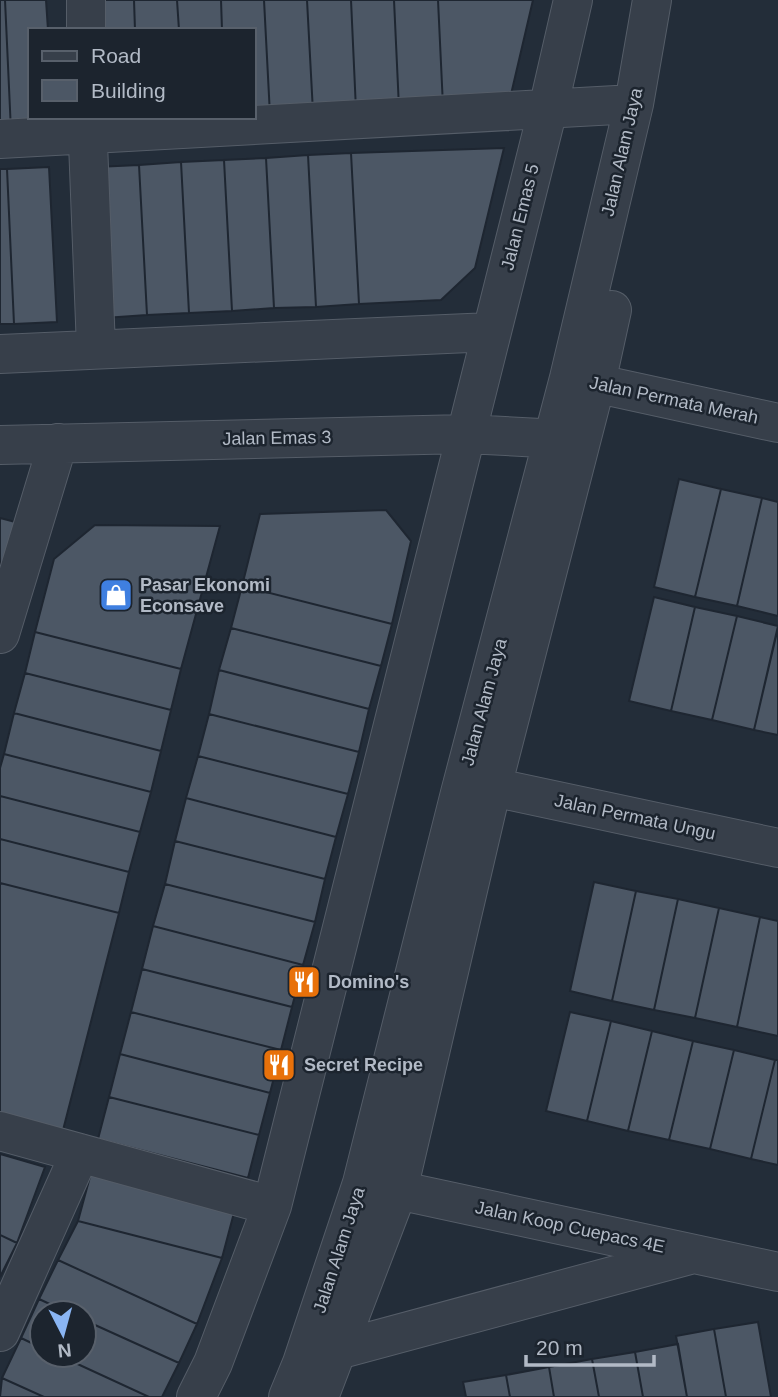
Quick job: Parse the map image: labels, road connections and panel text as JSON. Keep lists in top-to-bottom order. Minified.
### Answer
{"streets":{"street":["Jalan Alam Jaya","Jalan Emas 5","Jalan Permata Merah","Jalan Emas 3","Jalan Permata Ungu","Jalan Koop Cuepacs 4E"]},"crossings":[["Jalan Alam Jaya","Jalan Permata Merah"],["Jalan Alam Jaya","Jalan Emas 3"],["Jalan Alam Jaya","Jalan Permata Ungu"],["Jalan Alam Jaya","Jalan Koop Cuepacs 4E"],["Jalan Emas 5","Jalan Emas 3"]],"places":{"shop":["Pasar Ekonomi Econsave"],"restaurant":["Domino's","Secret Recipe"]},"legend":["Road","Building"],"scale_bar":"20 m","north":"bottom"}
